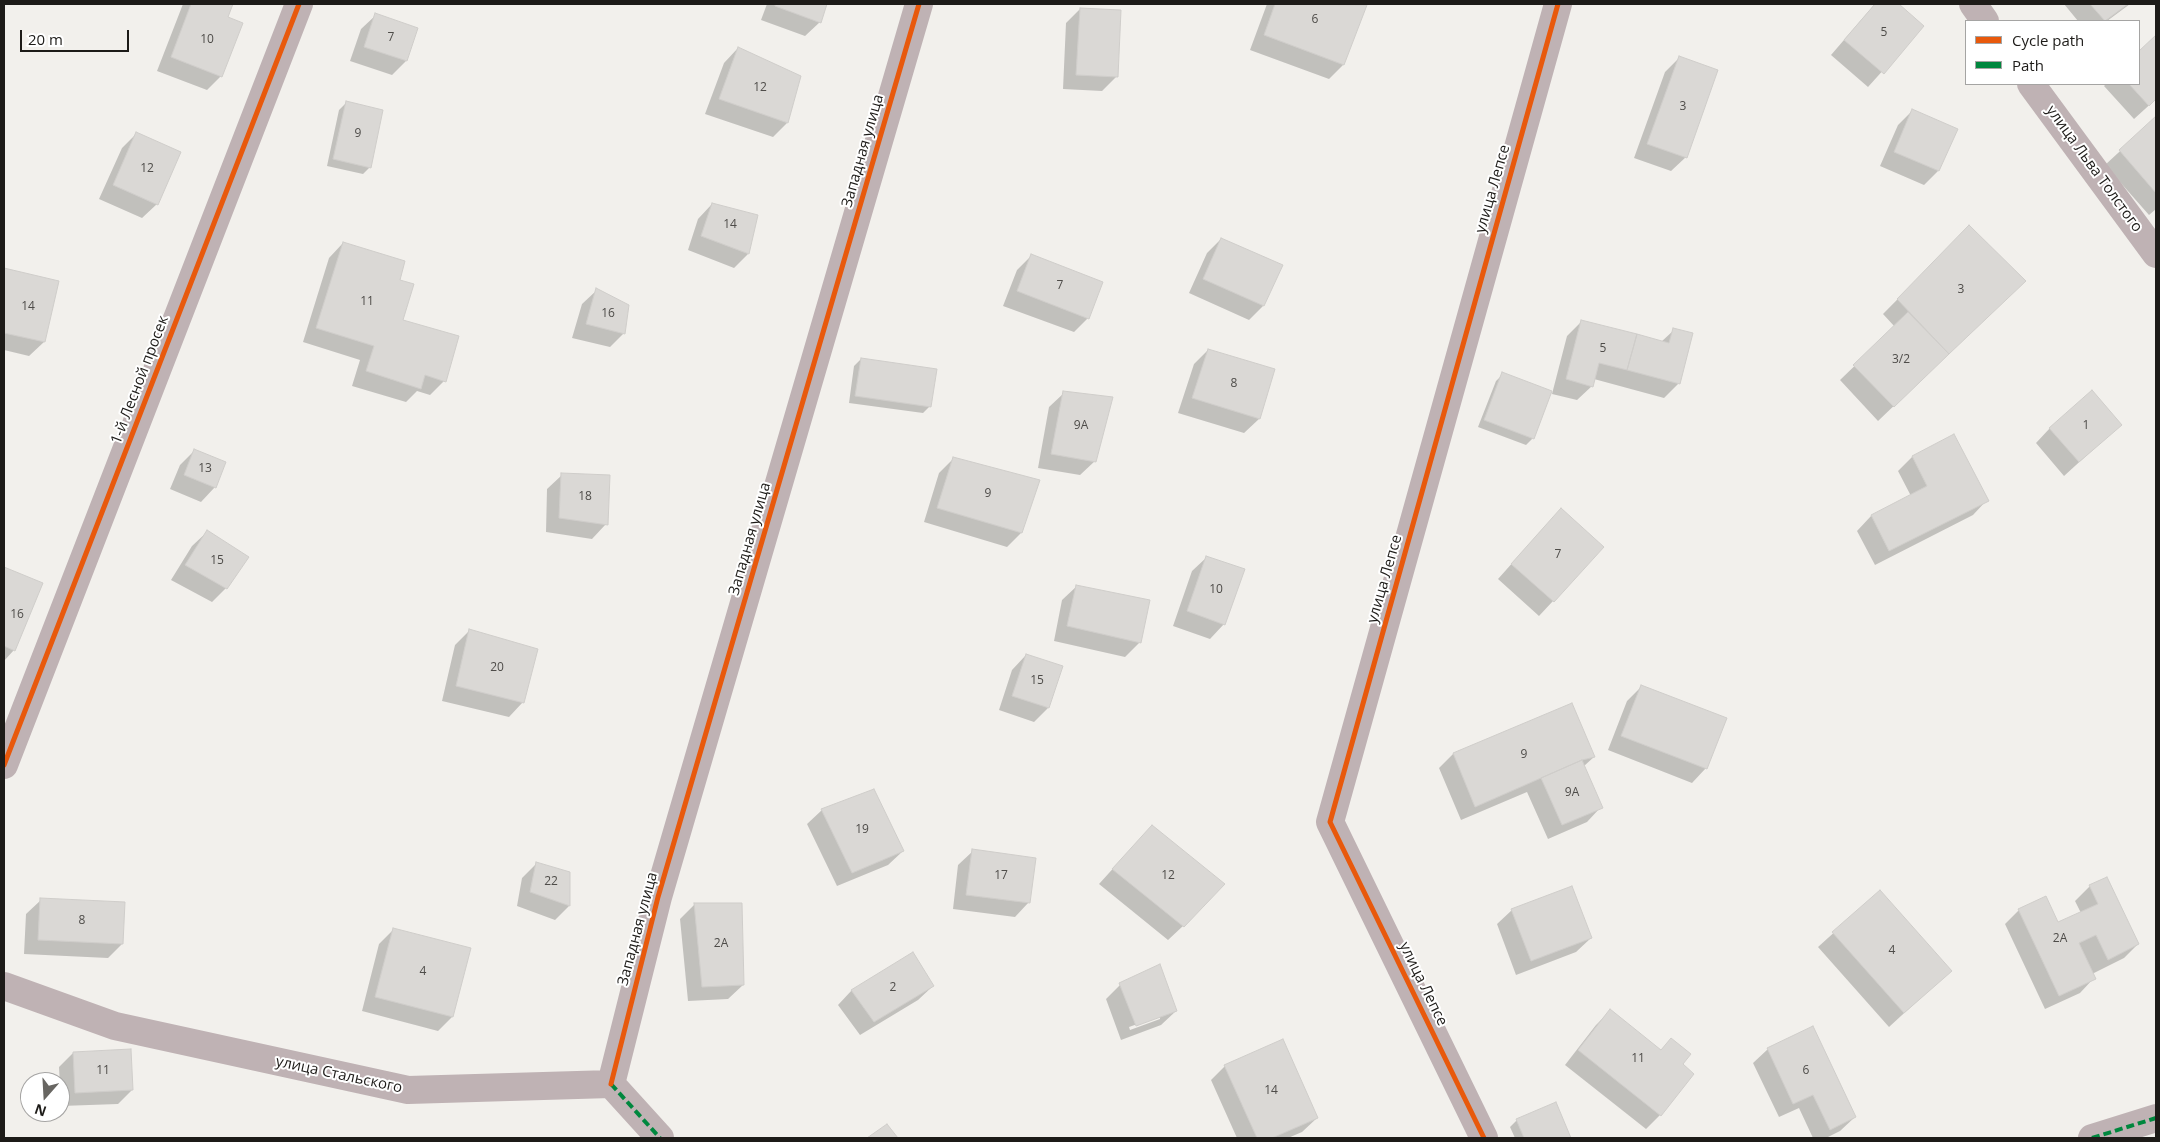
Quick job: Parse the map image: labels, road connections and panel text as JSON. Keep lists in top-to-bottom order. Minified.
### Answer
{"streets":{"street":["Западная улица","улица Льва Толстого","улица Лепсе","1-й Лесной просек","улица Стальского"]},"crossings":[["Западная улица","улица Стальского"]],"house_numbers":["6","5","7","10","12","3","9","12","14","7","3","11","14","16","5","3/2","8","9А","1","13","9","18","7","15","10","16","20","15","9","9А","19","17","12","22","8","2А","2А","4","4","2","11","11","6","14"],"legend":["Cycle path","Path"],"scale_bar":"20 m","north":"bottom"}
